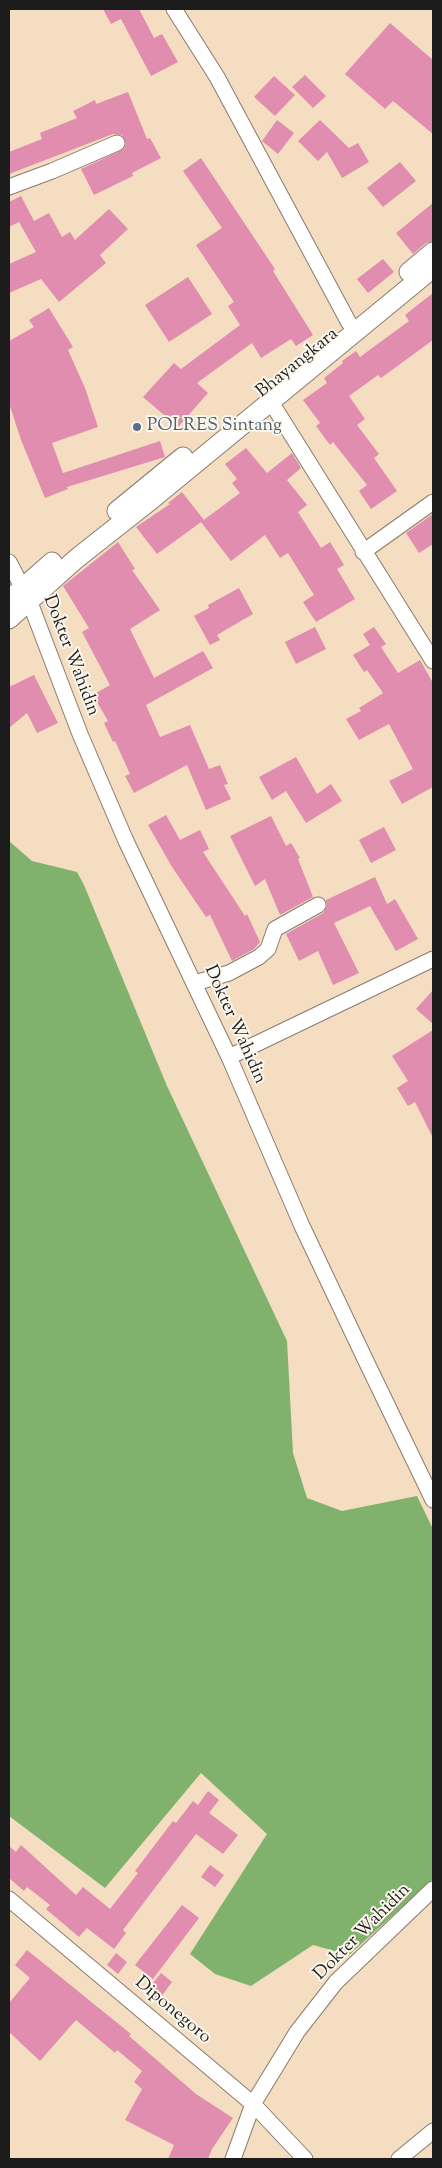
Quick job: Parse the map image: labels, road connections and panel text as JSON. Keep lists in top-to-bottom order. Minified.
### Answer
{"streets":{"main road":["Bhayangkara"],"street":["Dokter Wahidin","Diponegoro"]},"crossings":[["Bhayangkara","Dokter Wahidin"],["Dokter Wahidin","Diponegoro"]],"places":["POLRES Sintang"]}
